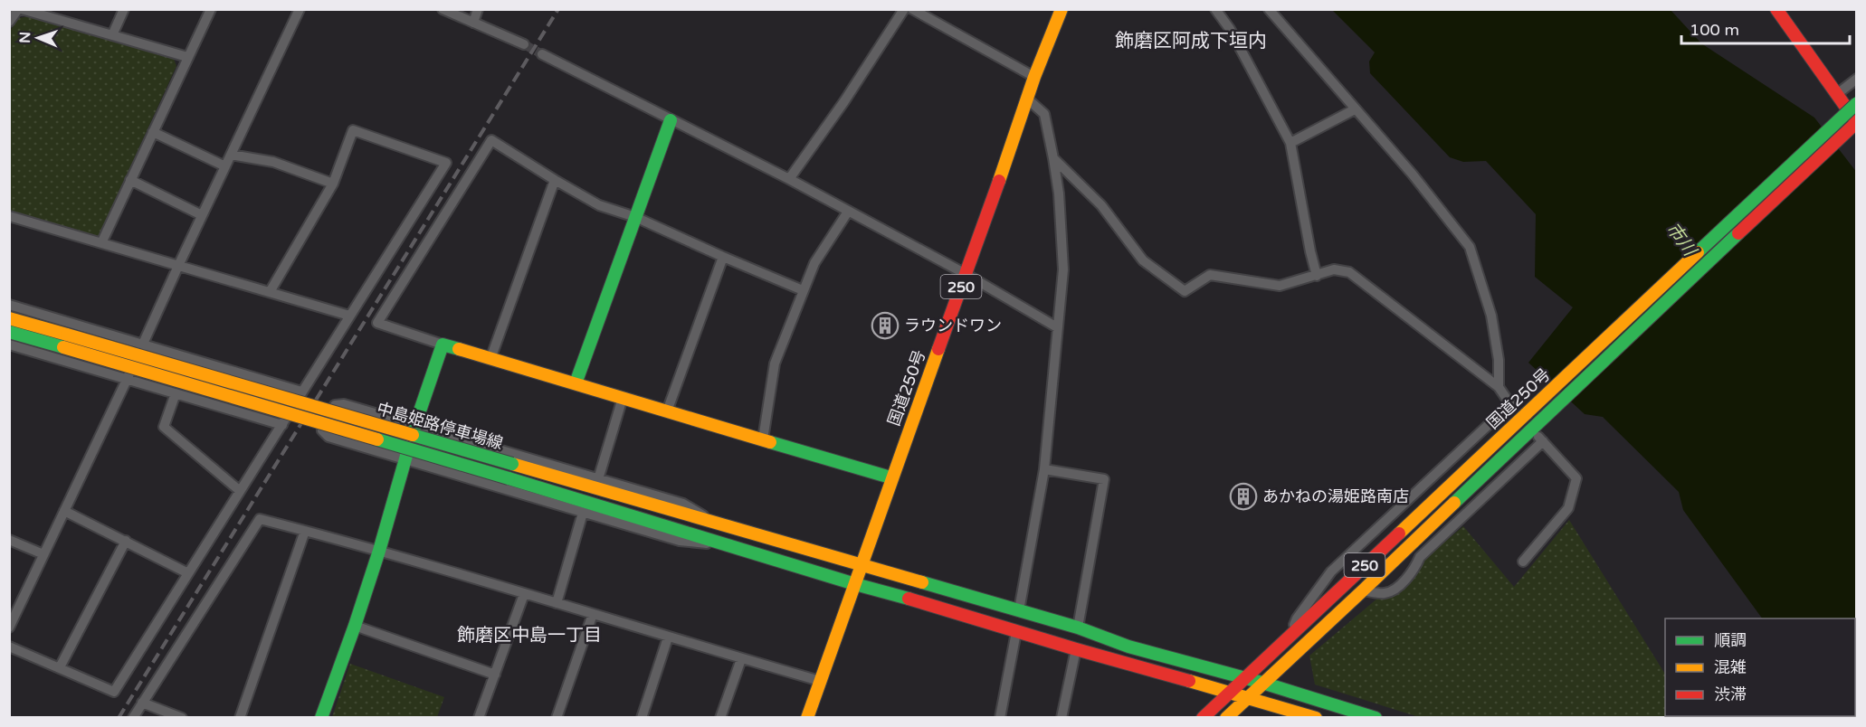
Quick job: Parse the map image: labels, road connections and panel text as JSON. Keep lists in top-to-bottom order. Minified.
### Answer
{"streets":{"main road":["250","国道250号","中島姫路停車場線"]},"crossings":[["国道250号","中島姫路停車場線"]],"districts":["飾磨区阿成下垣内","飾磨区中島一丁目"],"water":["市川"],"places":{"building":["ラウンドワン","あかねの湯姫路南店"]},"legend":["順調","混雑","渋滞"],"scale_bar":"100 m","north":"left"}
